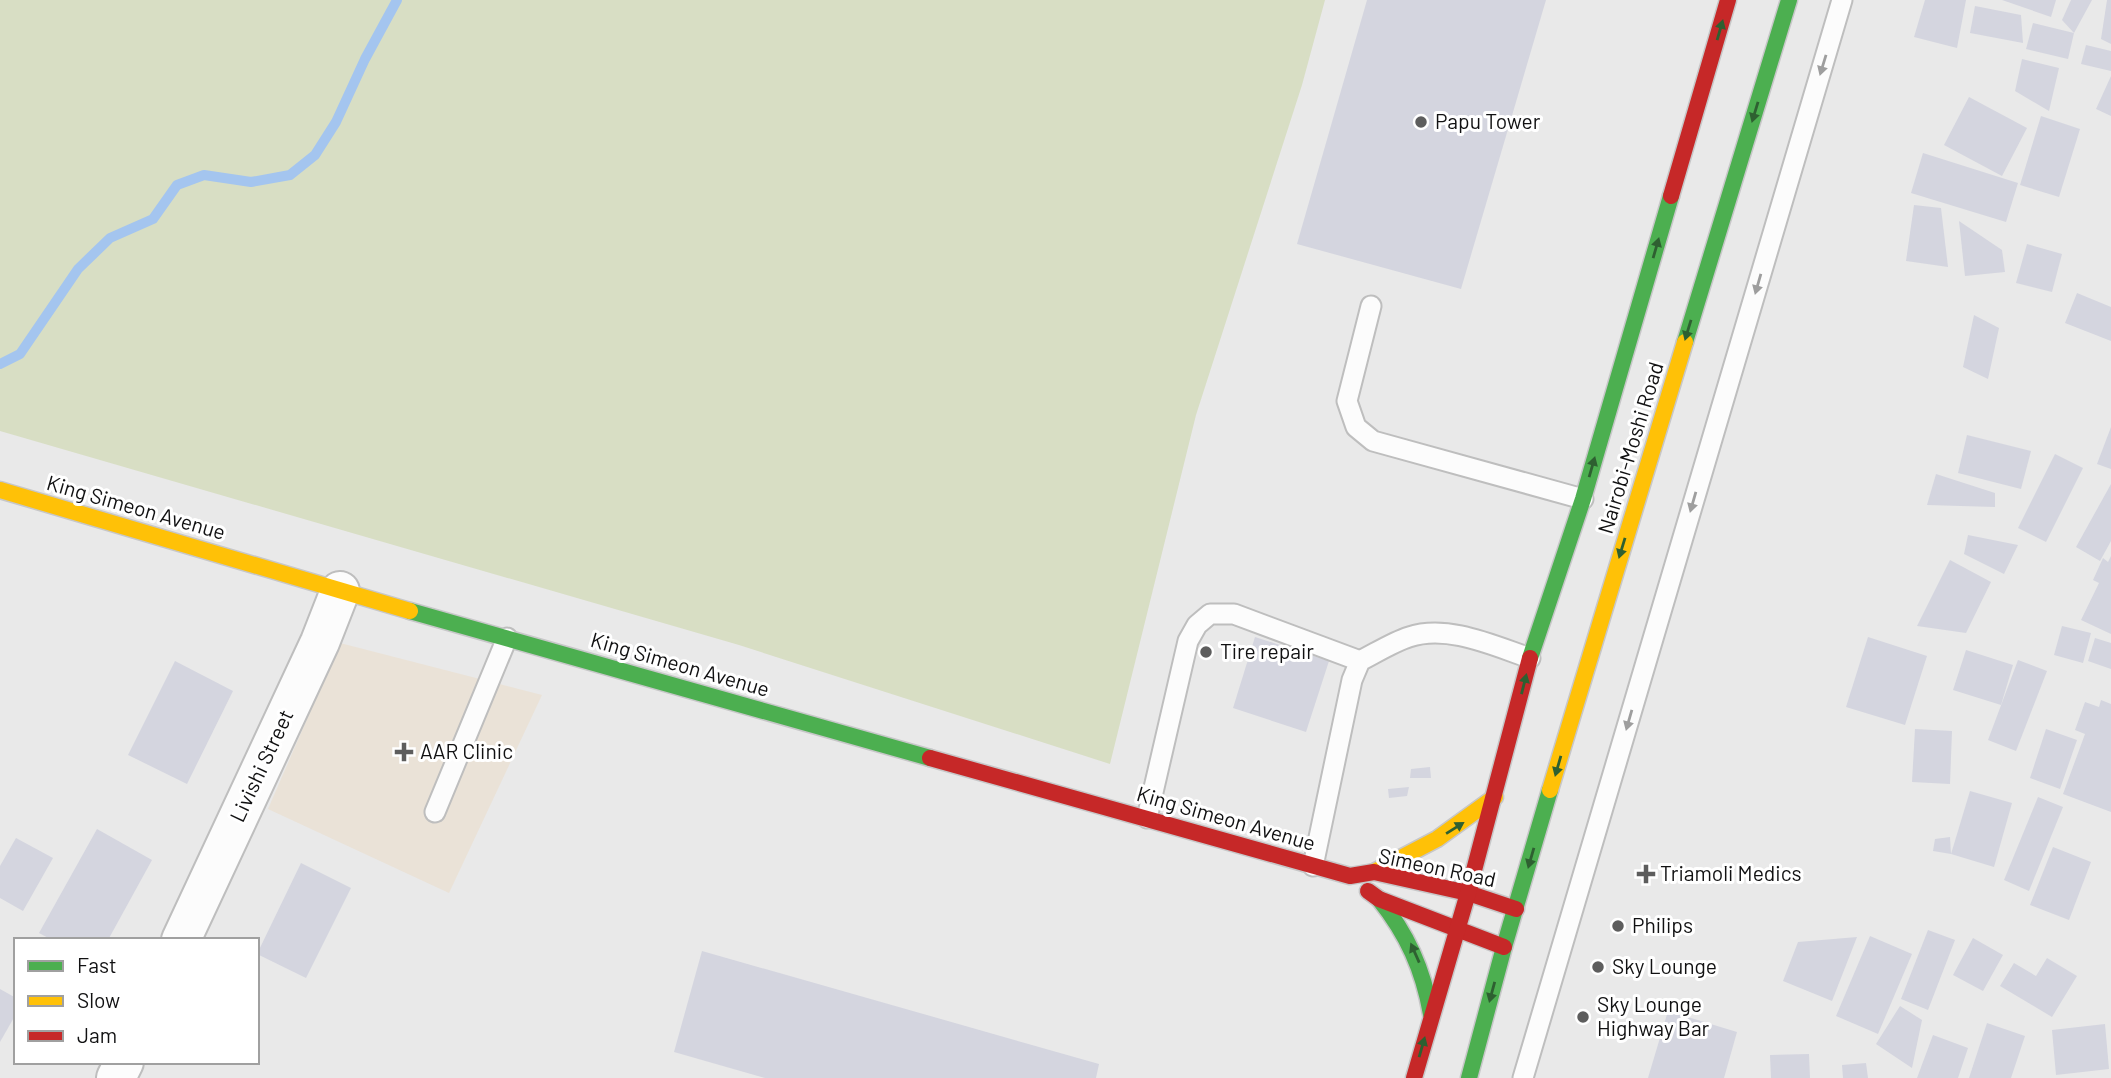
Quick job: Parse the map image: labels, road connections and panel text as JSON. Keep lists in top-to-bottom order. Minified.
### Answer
{"streets":{"main road":["Nairobi-Moshi Road","King Simeon Avenue","Simeon Road"],"street":["Livishi Street"]},"crossings":[["Nairobi-Moshi Road","Simeon Road"],["King Simeon Avenue","Livishi Street"],["King Simeon Avenue","Simeon Road"]],"places":{"other":["Papu Tower","Tire repair","Philips","Sky Lounge","Sky Lounge Highway Bar"],"health":["AAR Clinic","Triamoli Medics"]},"legend":["Fast","Slow","Jam"]}
